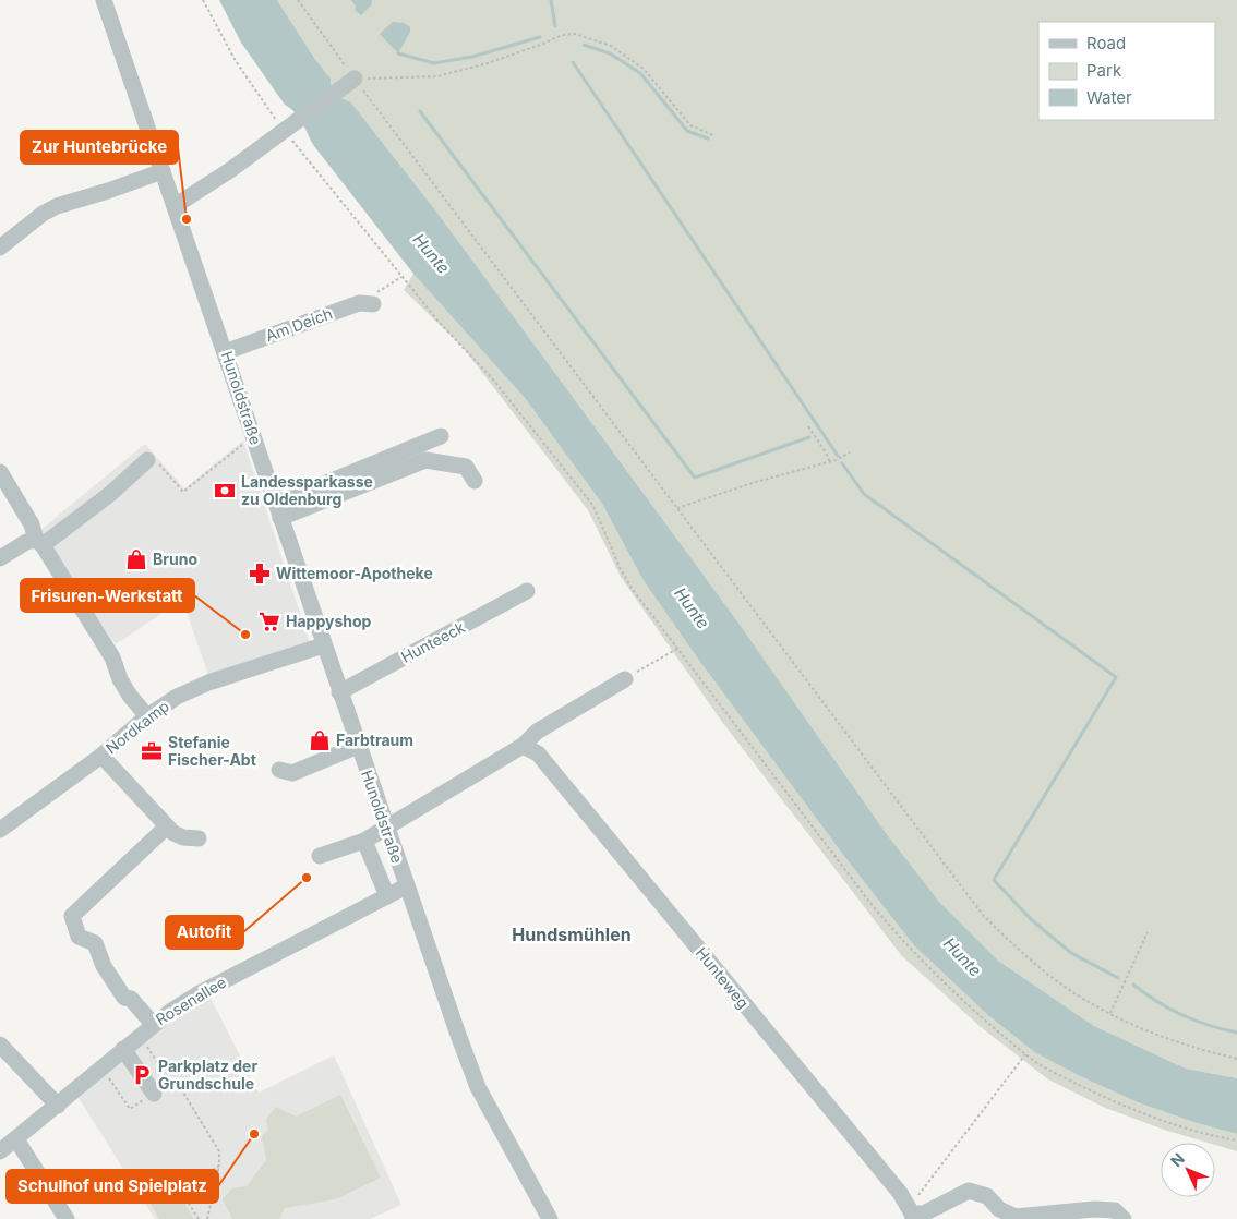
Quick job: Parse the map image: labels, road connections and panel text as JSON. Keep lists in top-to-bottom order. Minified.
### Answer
{"streets":{"street":["Am Deich","Hunoldstraße","Hunteeck","Nordkamp","Hunteweg","Rosenallee"]},"crossings":[["Am Deich","Hunoldstraße"],["Hunoldstraße","Hunteeck"],["Hunoldstraße","Nordkamp"],["Hunoldstraße","Rosenallee"]],"districts":["Hundsmühlen"],"water":["Hunte"],"places":{"other":["Zur Huntebrücke","Frisuren-Werkstatt","Autofit","Schulhof und Spielplatz"],"bank":["Landessparkasse zu Oldenburg"],"shop":["Bruno","Farbtraum"],"pharmacy":["Wittemoor-Apotheke"],"supermarket":["Happyshop"],"office":["Stefanie Fischer-Abt"],"parking":["Parkplatz der Grundschule"]},"legend":["Road","Park","Water"],"north":"top left"}
